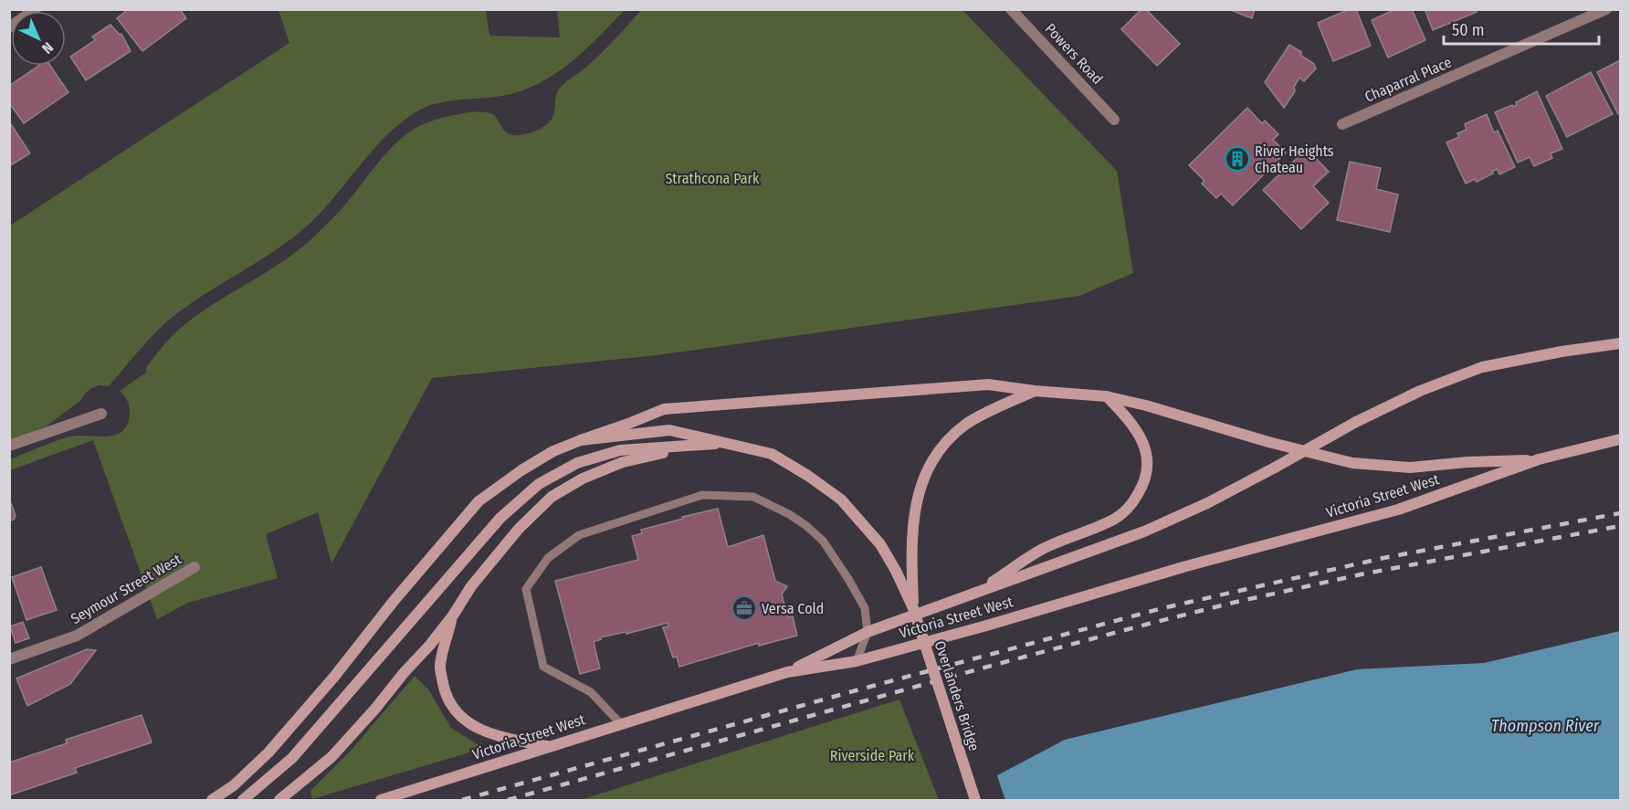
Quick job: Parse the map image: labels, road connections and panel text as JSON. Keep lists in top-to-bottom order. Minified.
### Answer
{"streets":{"main road":["Victoria Street West","Overlanders Bridge"],"street":["Powers Road","Chaparral Place","Seymour Street West"]},"crossings":[["Victoria Street West","Overlanders Bridge"]],"water":["Thompson River"],"parks":["Strathcona Park","Riverside Park"],"places":{"building":["River Heights Chateau"],"office":["Versa Cold"]},"scale_bar":"50 m","north":"bottom right"}
